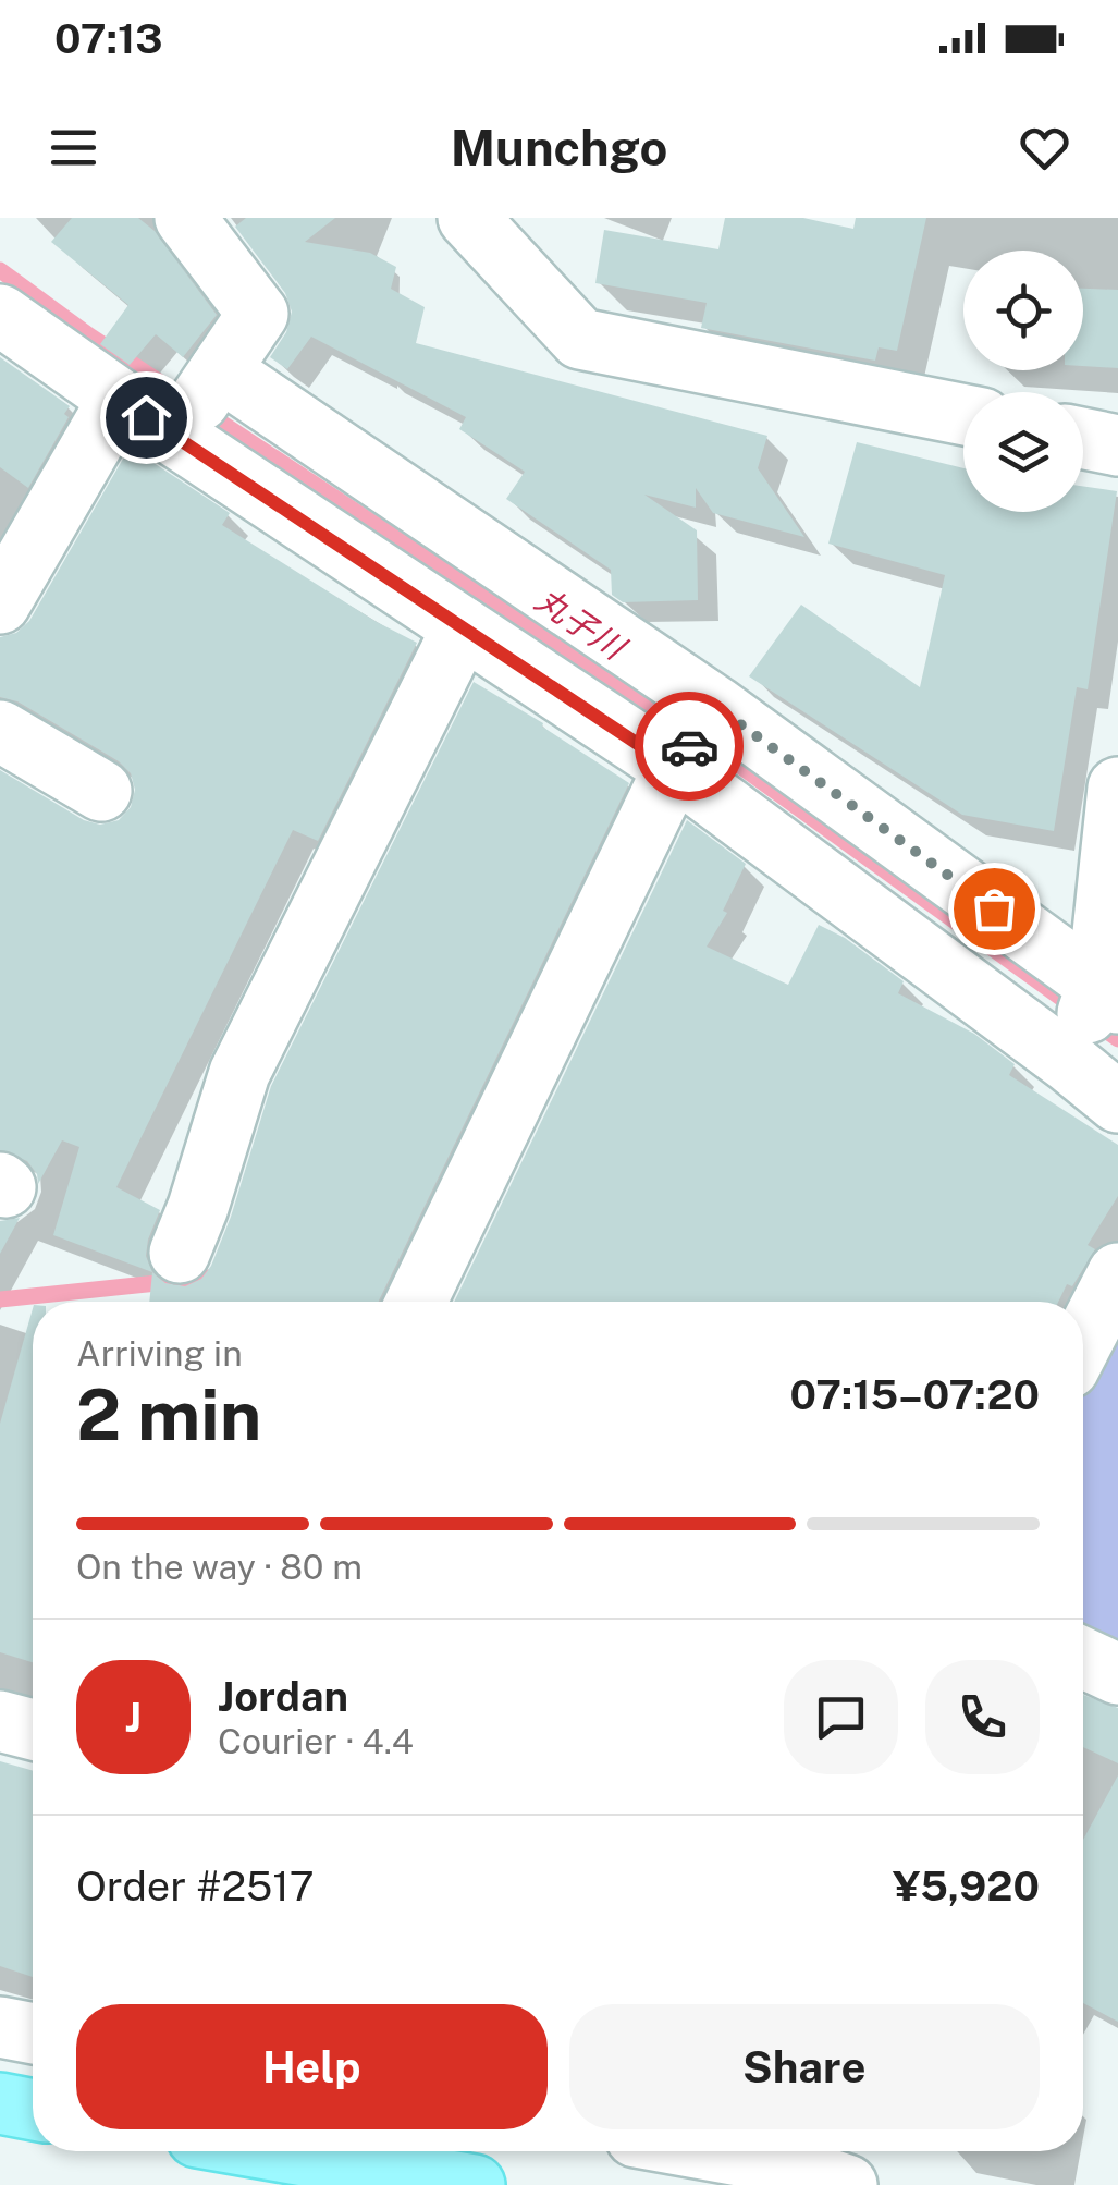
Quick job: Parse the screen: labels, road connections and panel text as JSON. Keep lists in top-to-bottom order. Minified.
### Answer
{"water":["丸子川"],"page":{"status":"07:13","header":"Munchgo","heading":["2 min","Arriving in","07:15–07:20"],"panel":["Jordan","Courier · 4.4","Order #2517","¥5,920"],"bar":"On the way · 80 m","round":"J","buttons":["Help","Share"]}}
